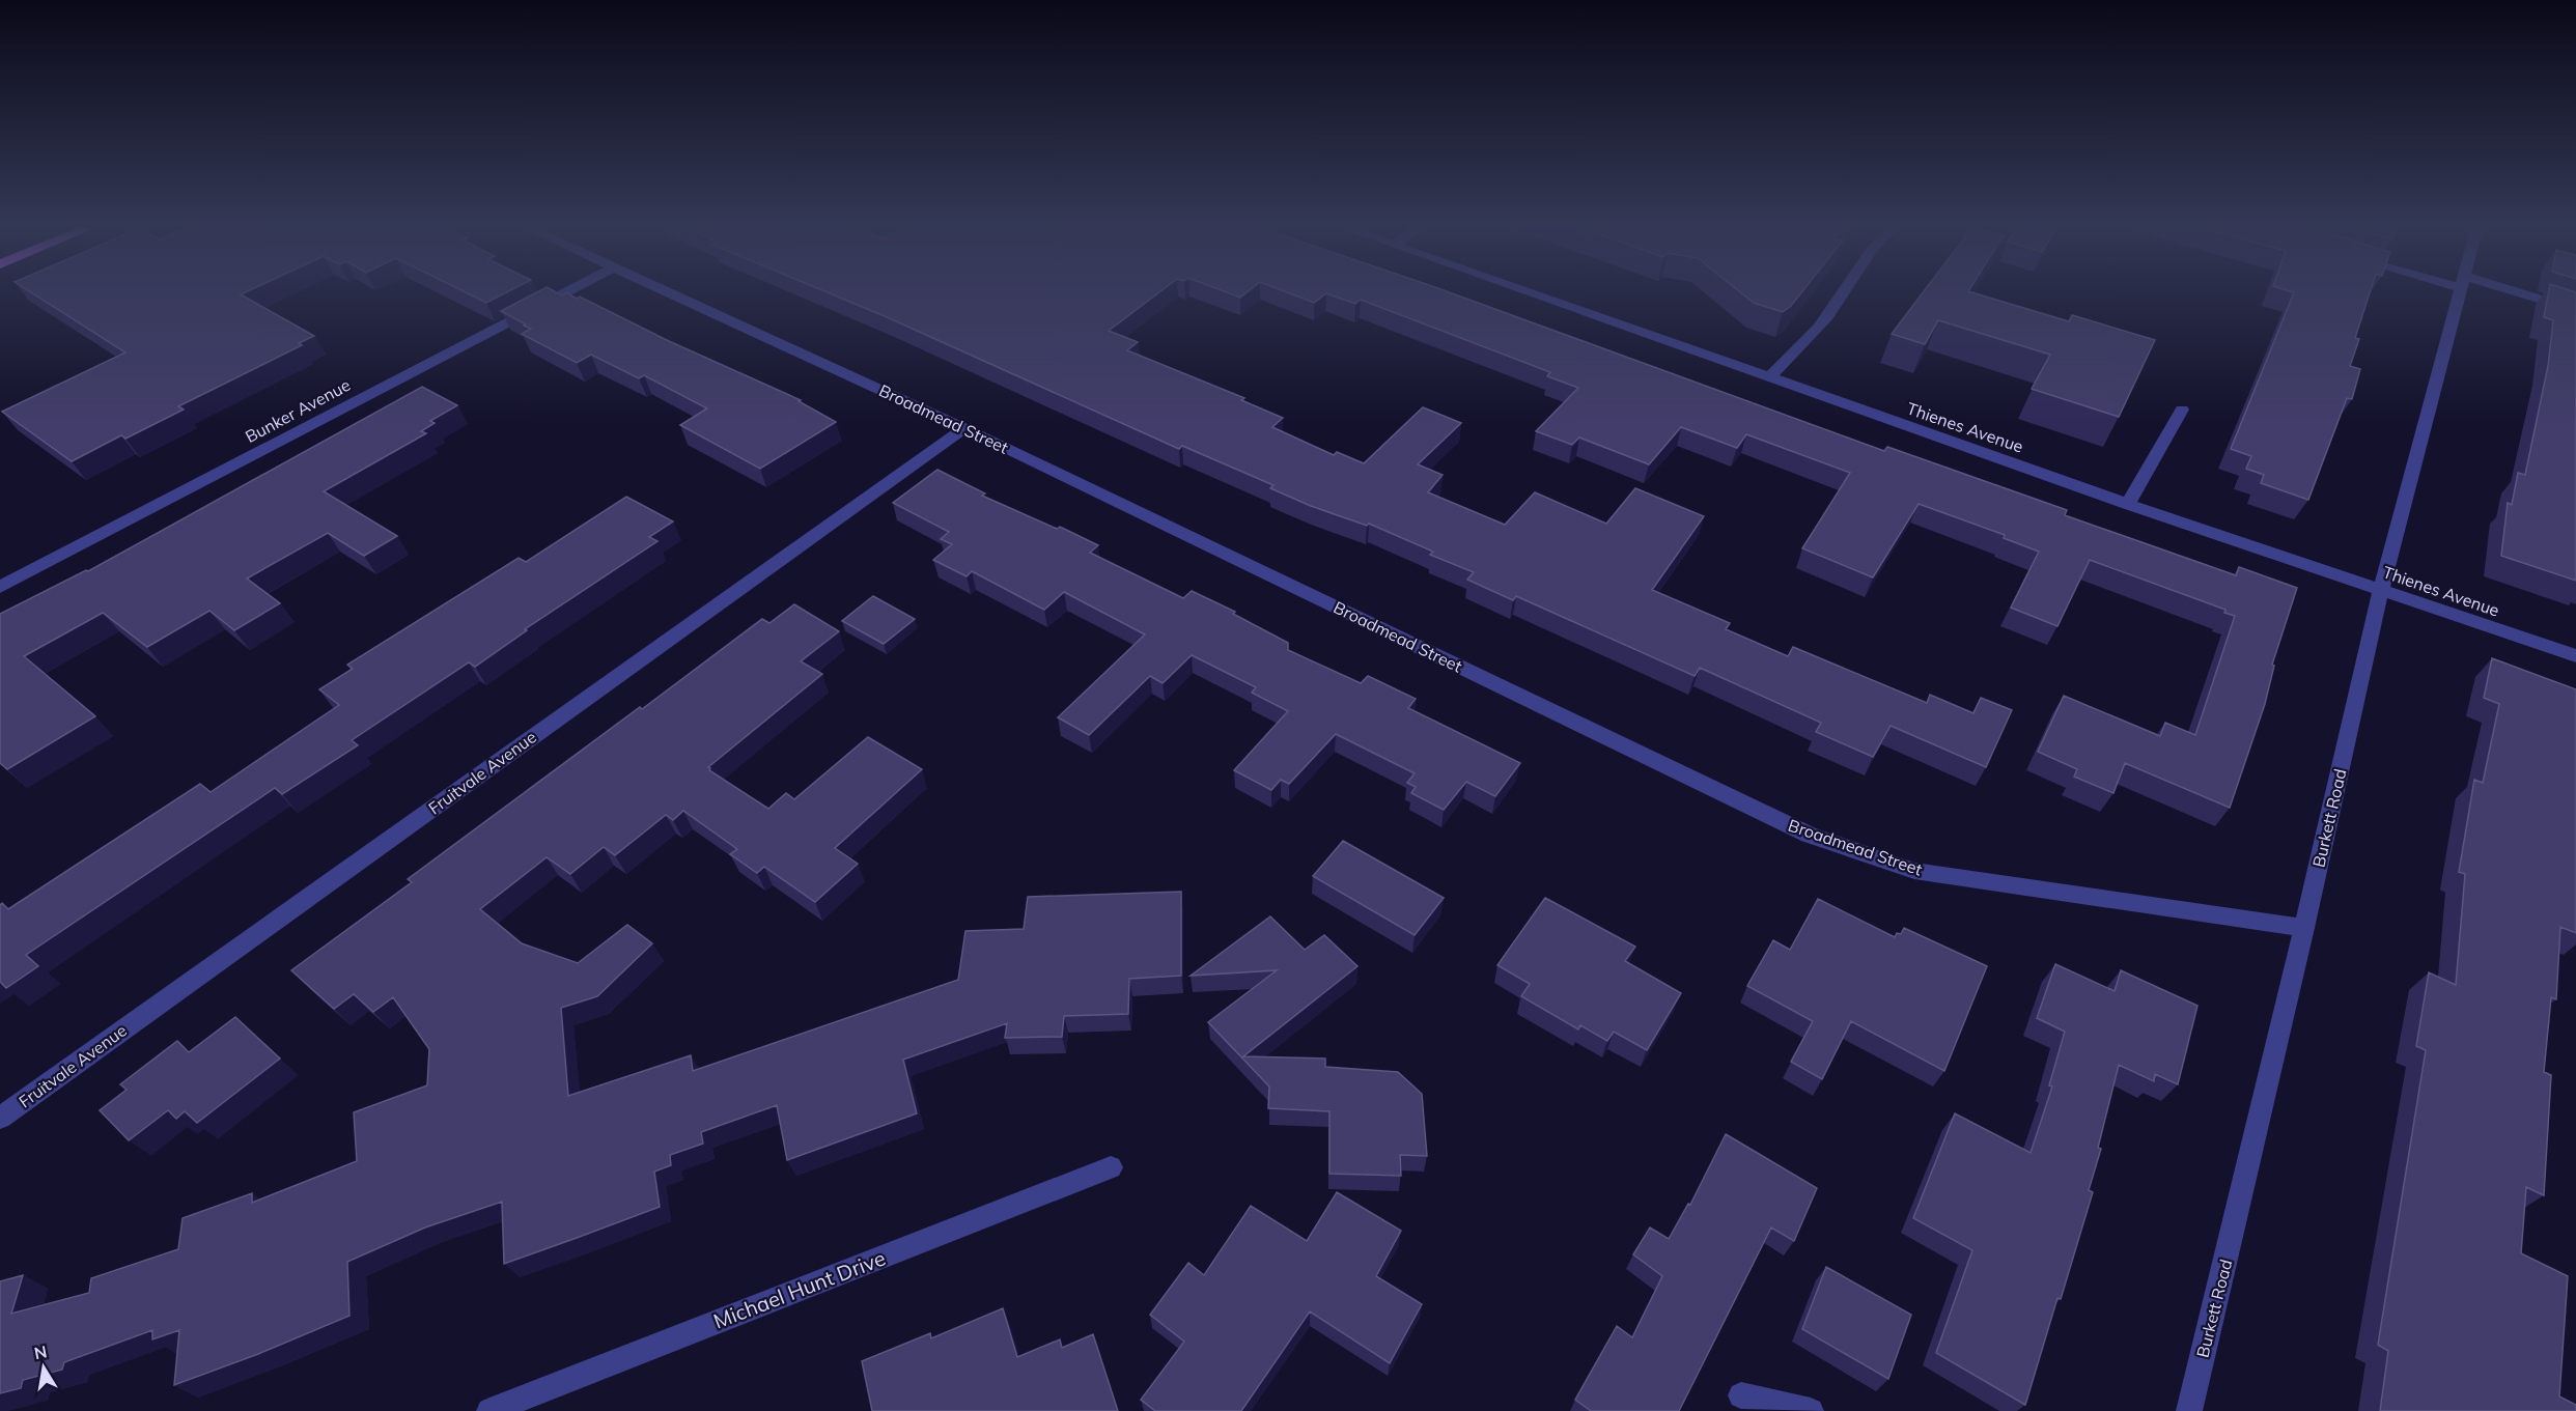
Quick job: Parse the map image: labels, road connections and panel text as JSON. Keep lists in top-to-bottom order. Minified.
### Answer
{"streets":{"street":["Bunker Avenue","Broadmead Street","Thienes Avenue","Fruitvale Avenue","Burkett Road","Michael Hunt Drive"]},"crossings":[["Broadmead Street","Fruitvale Avenue"],["Broadmead Street","Burkett Road"],["Thienes Avenue","Burkett Road"]],"north":"top"}
